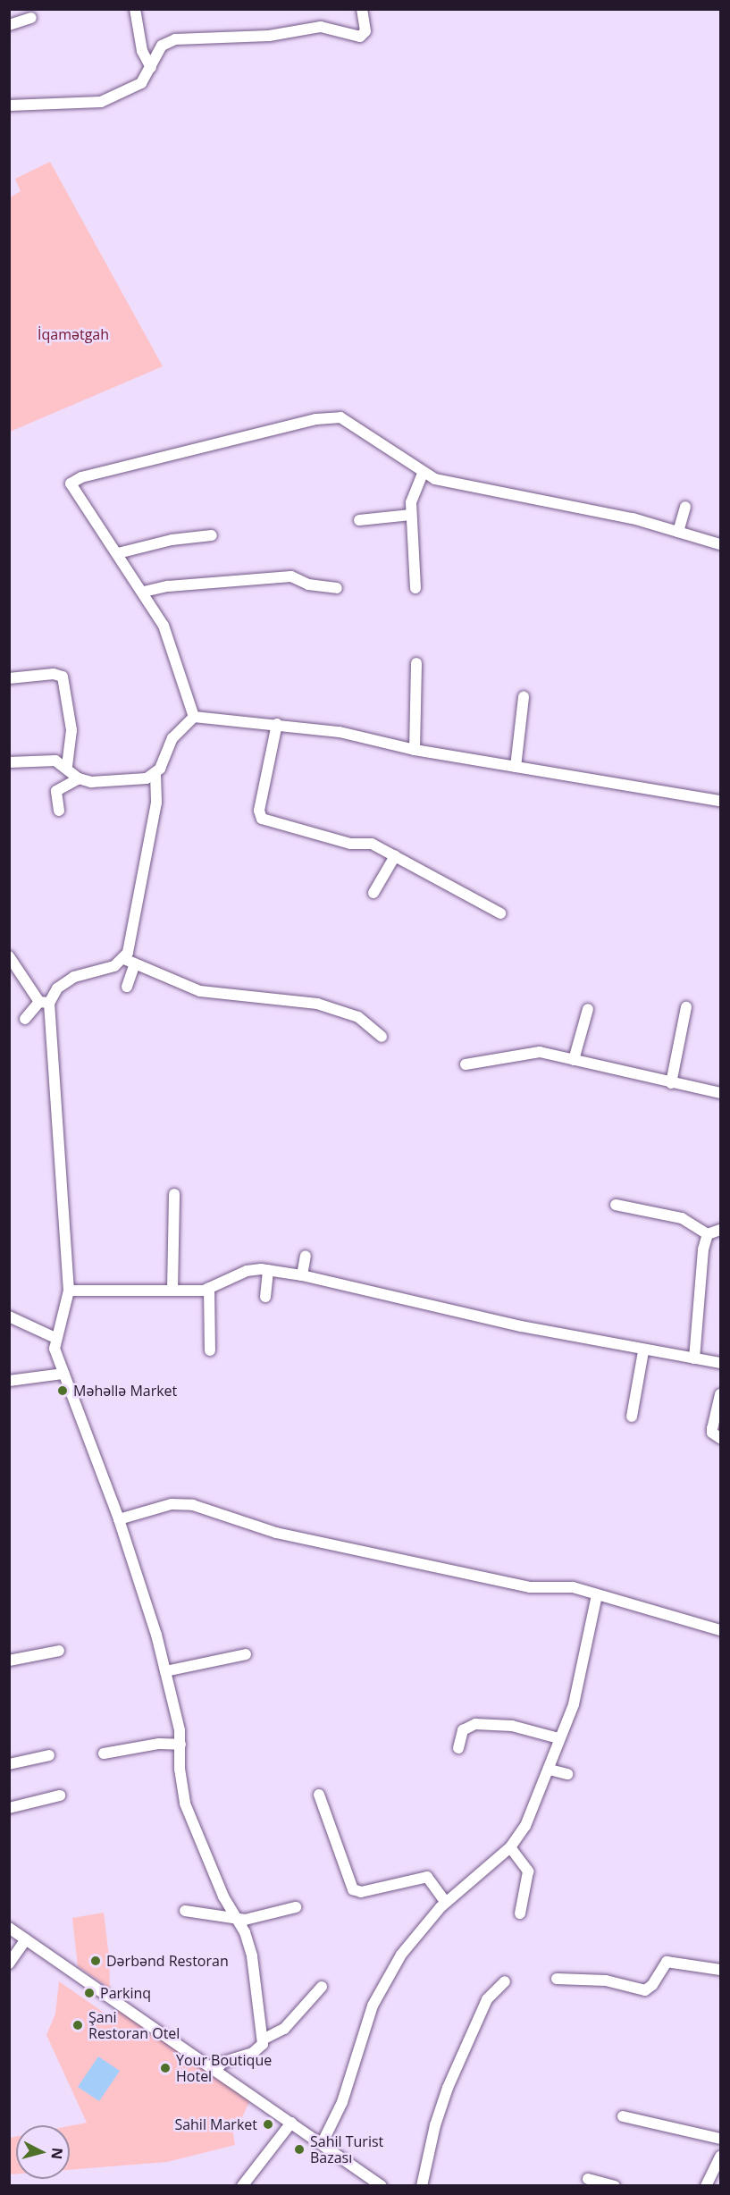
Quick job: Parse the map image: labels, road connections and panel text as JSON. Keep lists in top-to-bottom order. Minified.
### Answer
{"parks":["İqamətgah"],"places":["Məhəllə Market","Dərbənd Restoran","Parkinq","Şani Restoran Otel","Your Boutique Hotel","Sahil Market","Sahil Turist Bazası"],"north":"right"}
